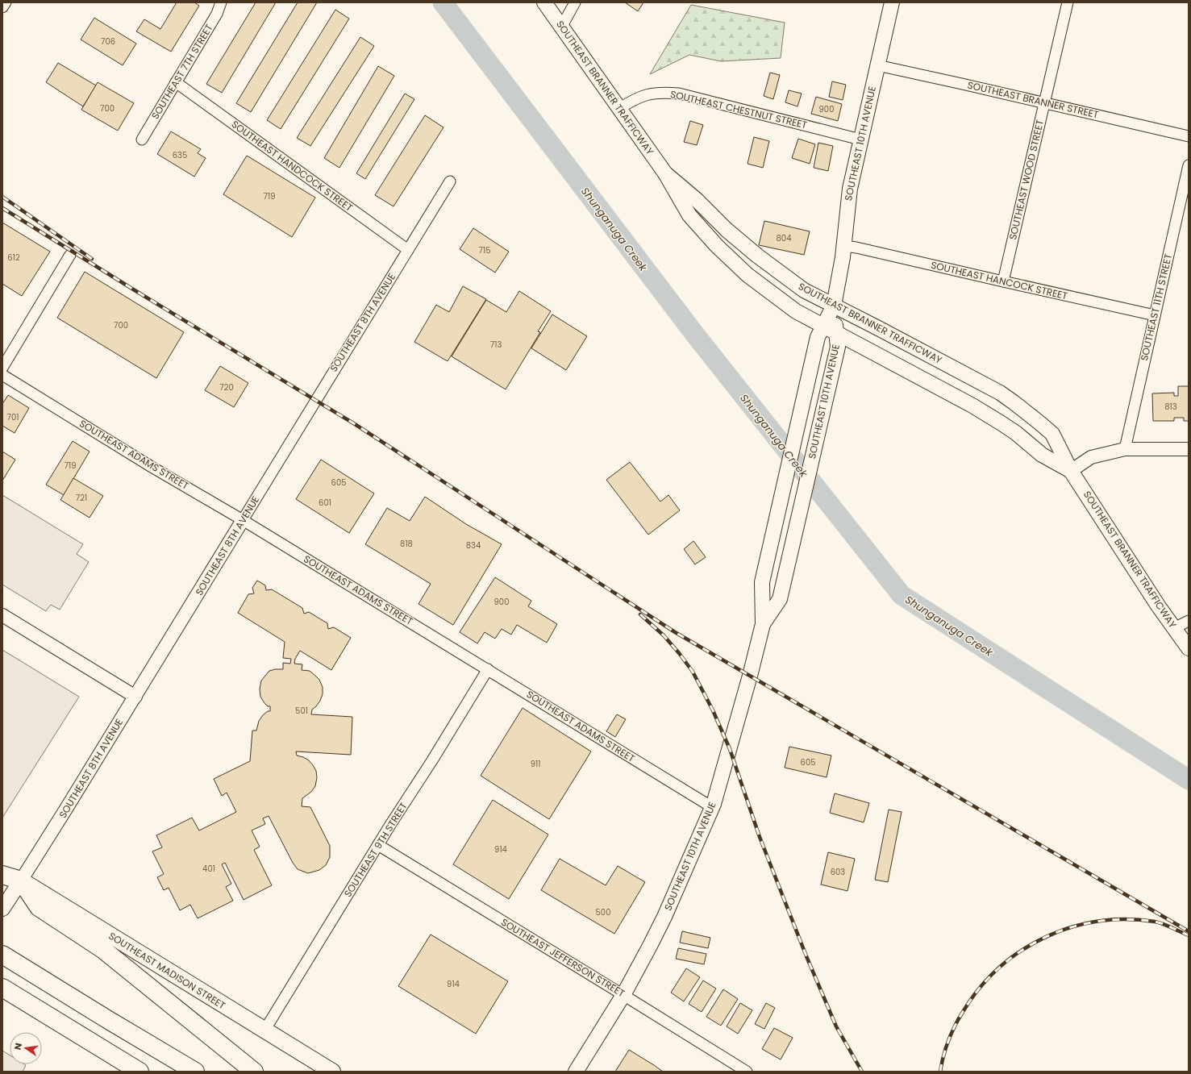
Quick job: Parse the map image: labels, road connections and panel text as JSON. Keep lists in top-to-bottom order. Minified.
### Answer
{"streets":{"main road":["SOUTHEAST BRANNER TRAFFICWAY","SOUTHEAST 10TH AVENUE","SOUTHEAST 8TH AVENUE","SOUTHEAST MADISON STREET"],"street":["SOUTHEAST 7TH STREET","SOUTHEAST BRANNER STREET","SOUTHEAST CHESTNUT STREET","SOUTHEAST HANDCOCK STREET","SOUTHEAST WOOD STREET","SOUTHEAST HANCOCK STREET","SOUTHEAST 11TH STREET","SOUTHEAST ADAMS STREET","SOUTHEAST 9TH STREET","SOUTHEAST JEFFERSON STREET"]},"crossings":[["SOUTHEAST 7TH STREET","SOUTHEAST HANDCOCK STREET"],["SOUTHEAST BRANNER TRAFFICWAY","SOUTHEAST CHESTNUT STREET"],["SOUTHEAST BRANNER TRAFFICWAY","SOUTHEAST 10TH AVENUE"],["SOUTHEAST BRANNER STREET","SOUTHEAST 10TH AVENUE"],["SOUTHEAST BRANNER STREET","SOUTHEAST WOOD STREET"],["SOUTHEAST CHESTNUT STREET","SOUTHEAST 10TH AVENUE"],["SOUTHEAST 10TH AVENUE","SOUTHEAST HANCOCK STREET"],["SOUTHEAST 10TH AVENUE","SOUTHEAST ADAMS STREET"],["SOUTHEAST 10TH AVENUE","SOUTHEAST JEFFERSON STREET"],["SOUTHEAST HANDCOCK STREET","SOUTHEAST 8TH AVENUE"],["SOUTHEAST WOOD STREET","SOUTHEAST HANCOCK STREET"],["SOUTHEAST HANCOCK STREET","SOUTHEAST 11TH STREET"],["SOUTHEAST 8TH AVENUE","SOUTHEAST ADAMS STREET"],["SOUTHEAST 8TH AVENUE","SOUTHEAST MADISON STREET"],["SOUTHEAST ADAMS STREET","SOUTHEAST 9TH STREET"],["SOUTHEAST 9TH STREET","SOUTHEAST JEFFERSON STREET"],["SOUTHEAST 9TH STREET","SOUTHEAST MADISON STREET"]],"water":["Shunganuga Creek"],"house_numbers":["706","700","900","635","719","804","715","612","700","713","720","813","701","719","605","721","601","818","834","900","501","605","911","914","401","603","500","914"],"north":"left"}
